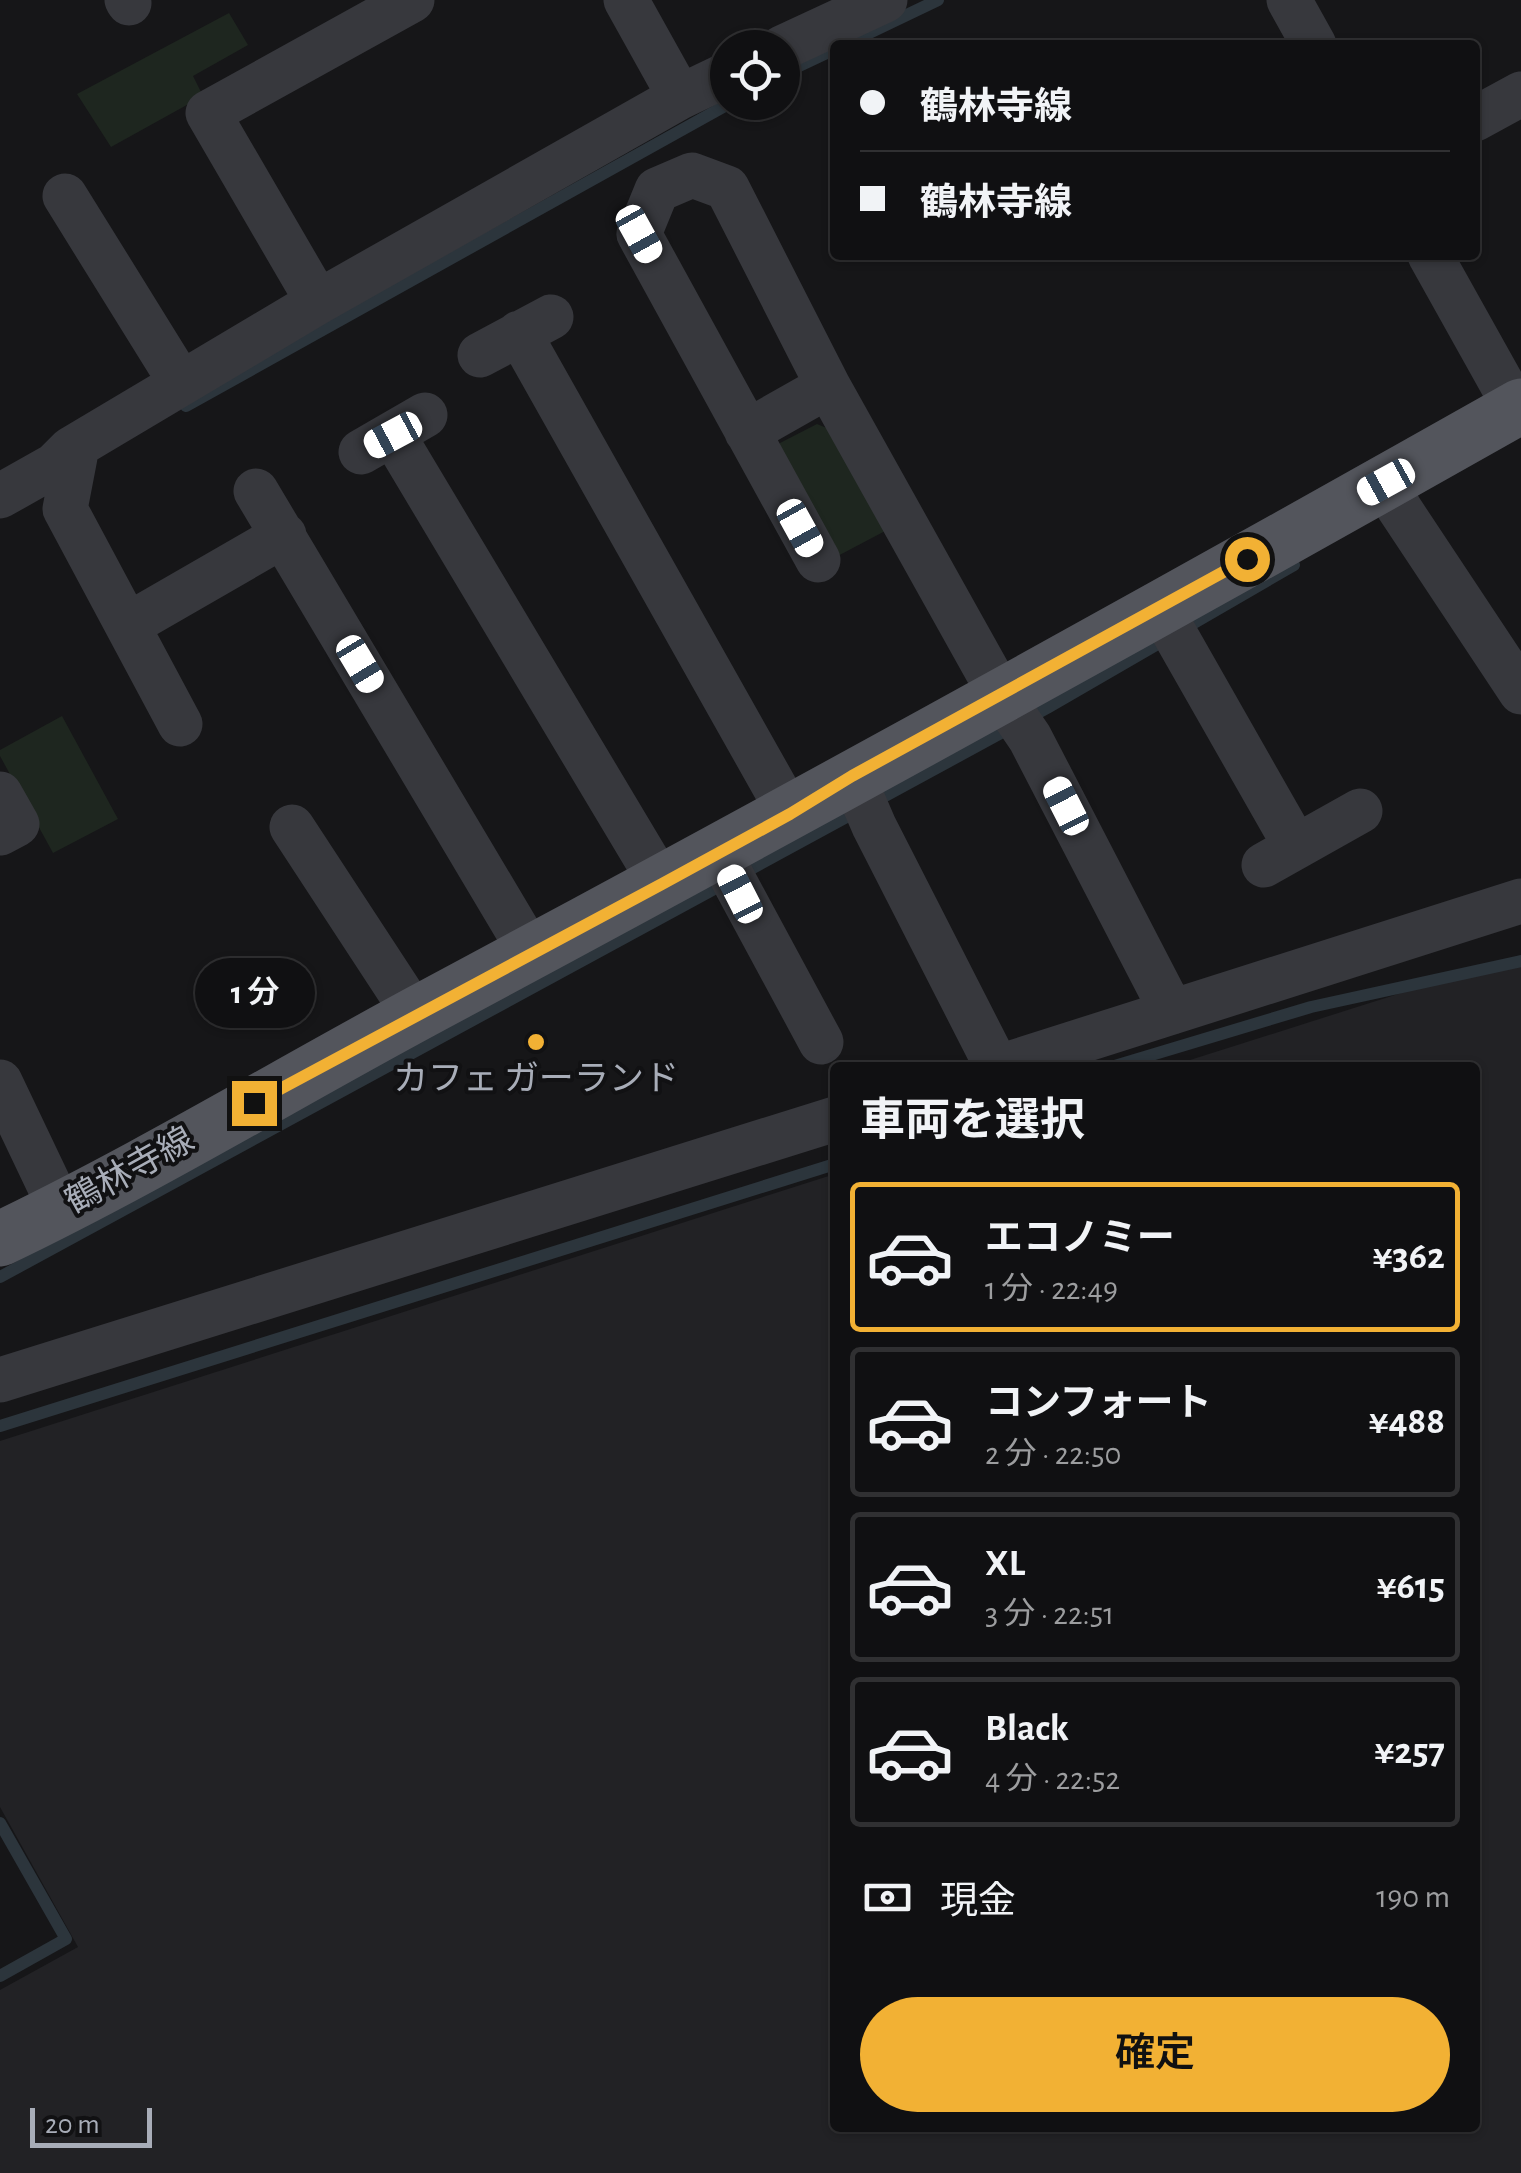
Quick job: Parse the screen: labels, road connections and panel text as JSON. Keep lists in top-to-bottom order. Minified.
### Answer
{"streets":{"main road":["鶴林寺線"]},"places":["カフェ ガーランド"],"scale_bar":"20 m","page":{"banner":["鶴林寺線","鶴林寺線"],"bubble":"1 分","heading":"車両を選択","list":[{"name":"エコノミー","note":"1 分 · 22:49","value":"¥362"},{"name":"コンフォート","note":"2 分 · 22:50","value":"¥488"},{"name":"XL","note":"3 分 · 22:51","value":"¥615"},{"name":"Black","note":"4 分 · 22:52","value":"¥257"}],"pay":["現金","190 m"],"buttons":"確定","scale":"20 m"}}
